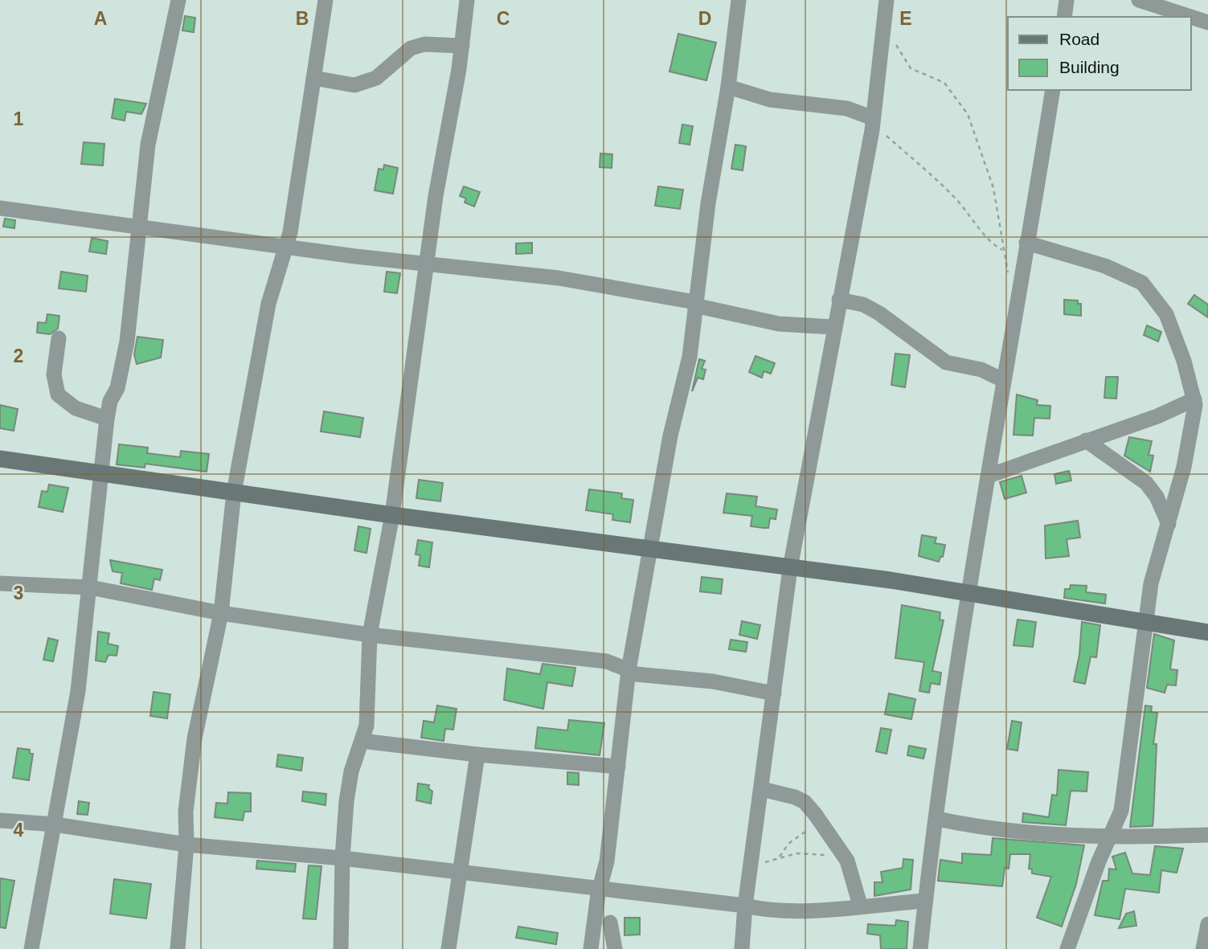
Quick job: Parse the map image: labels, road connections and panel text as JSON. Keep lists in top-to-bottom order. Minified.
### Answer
{"legend":["Road","Building"],"grid":{"columns":["A","B","C","D","E"],"rows":["1","2","3","4"]}}
